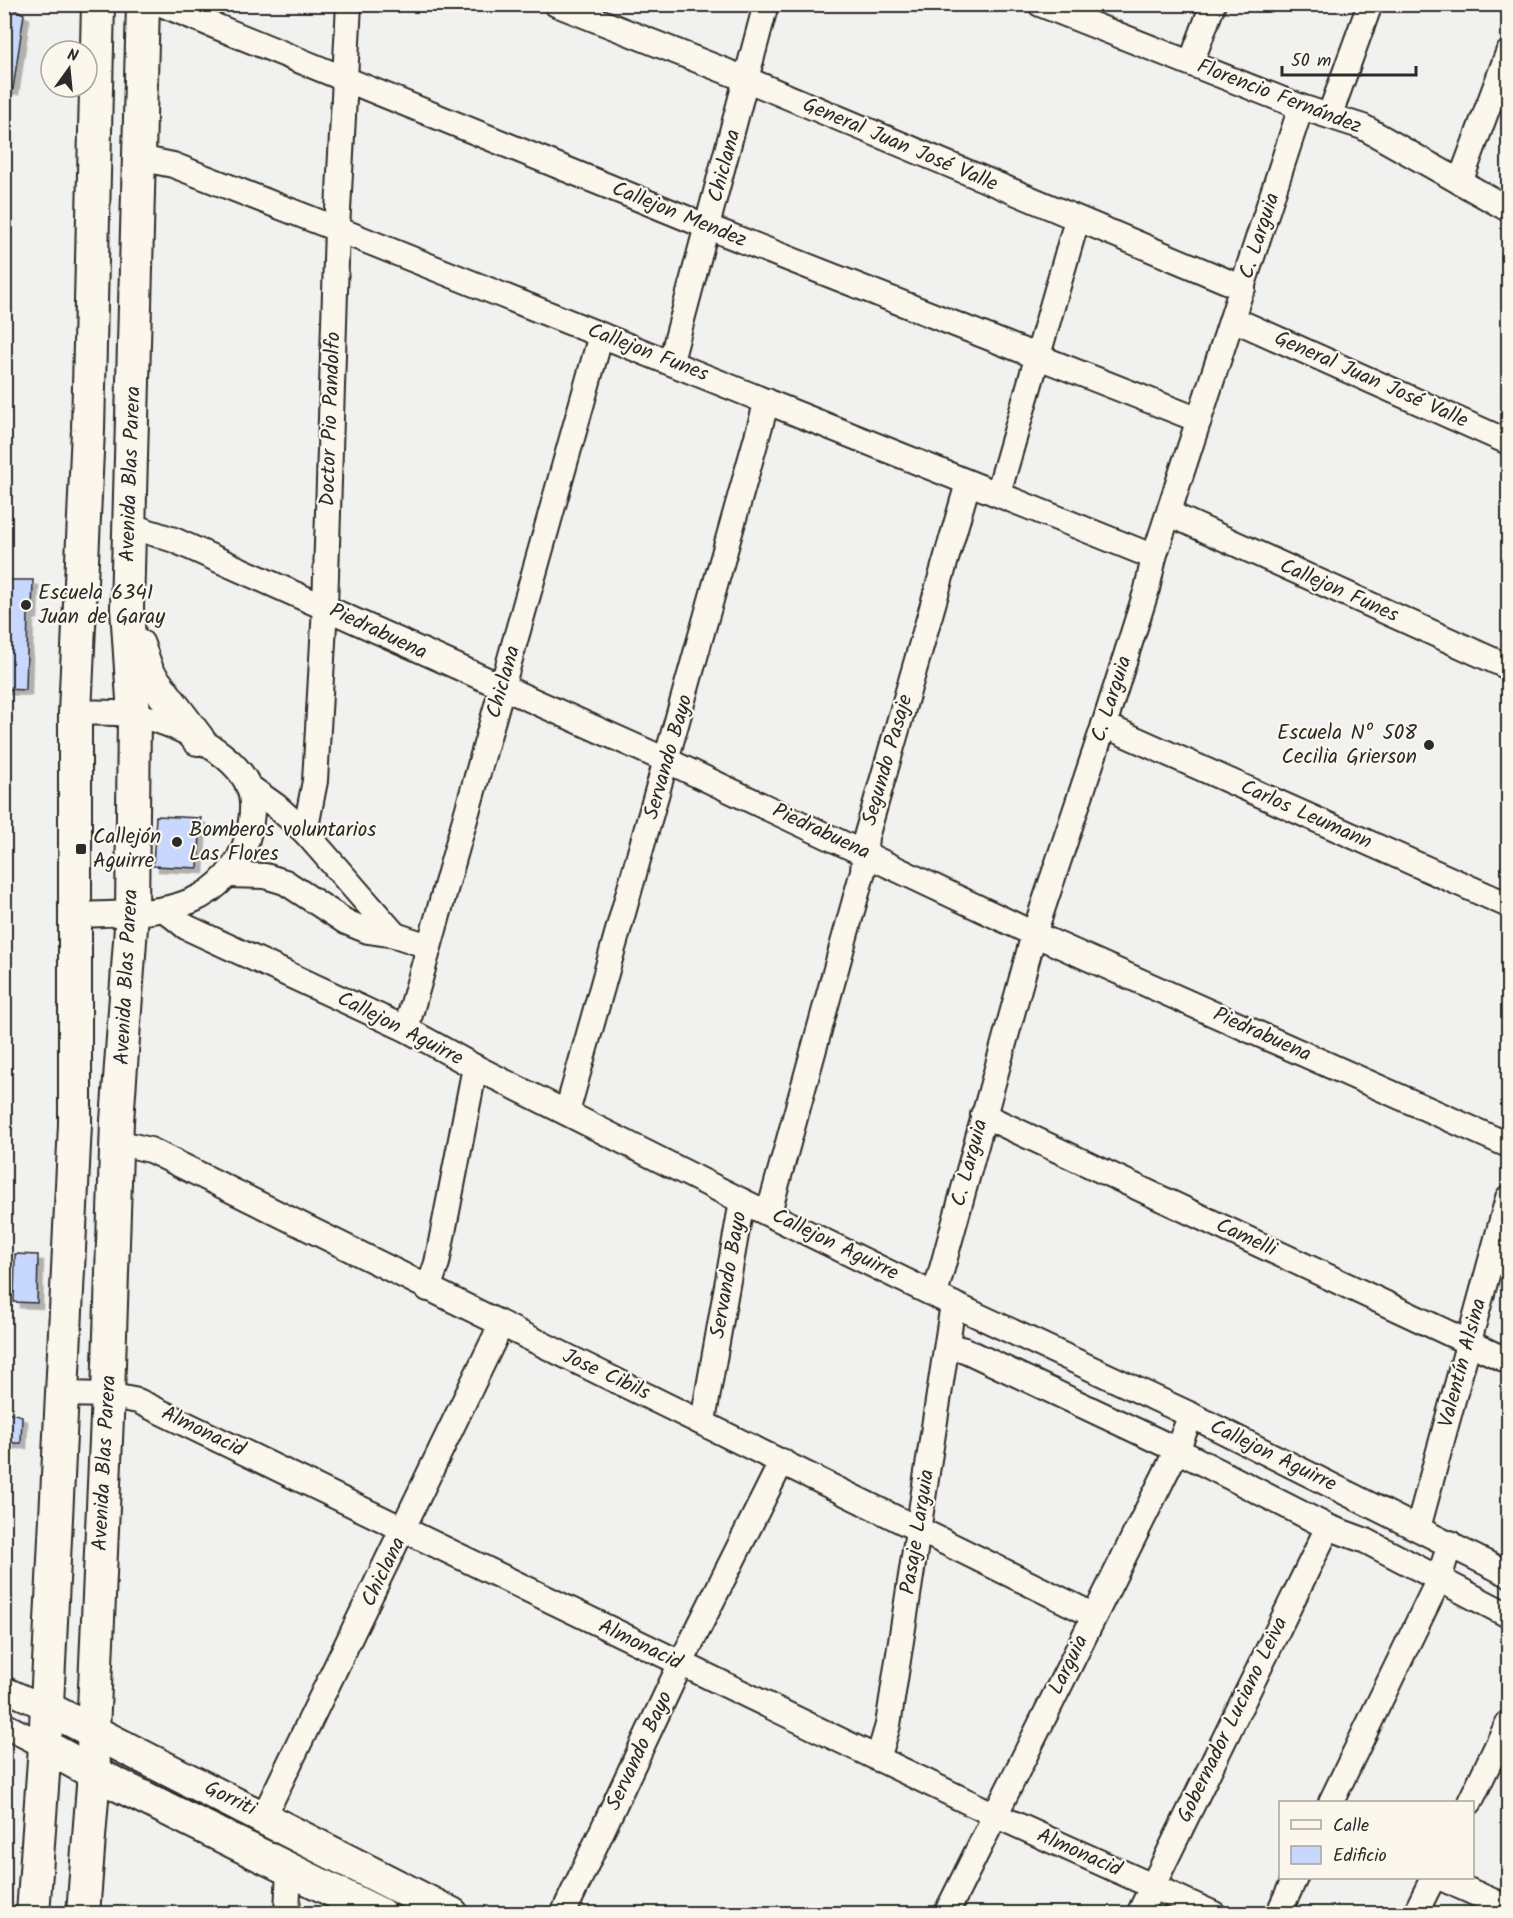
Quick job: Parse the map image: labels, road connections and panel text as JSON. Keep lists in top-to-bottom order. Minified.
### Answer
{"streets":{"main road":["Avenida Blas Parera","Gorriti"],"street":["Florencio Fernández","General Juan José Valle","Chiclana","Callejon Mendez","C. Larguia","Callejon Funes","Doctor Pio Pandolfo","Piedrabuena","Servando Bayo","Segundo Pasaje","Carlos Leumann","Callejon Aguirre","Camelli","Valentín Alsina","Jose Cibils","Almonacid","Pasaje Larguia","Larguia","Gobernador Luciano Leiva"]},"crossings":[["Florencio Fernández","C. Larguia"],["General Juan José Valle","Chiclana"],["General Juan José Valle","C. Larguia"],["Chiclana","Callejon Mendez"],["Chiclana","Callejon Funes"],["Chiclana","Piedrabuena"],["Chiclana","Callejon Aguirre"],["Chiclana","Jose Cibils"],["Chiclana","Almonacid"],["Chiclana","Gorriti"],["Callejon Mendez","C. Larguia"],["Callejon Mendez","Doctor Pio Pandolfo"],["C. Larguia","Callejon Funes"],["C. Larguia","Piedrabuena"],["C. Larguia","Carlos Leumann"],["C. Larguia","Callejon Aguirre"],["C. Larguia","Camelli"],["C. Larguia","Pasaje Larguia"],["Callejon Funes","Doctor Pio Pandolfo"],["Callejon Funes","Avenida Blas Parera"],["Callejon Funes","Servando Bayo"],["Callejon Funes","Segundo Pasaje"],["Doctor Pio Pandolfo","Piedrabuena"],["Avenida Blas Parera","Piedrabuena"],["Avenida Blas Parera","Jose Cibils"],["Avenida Blas Parera","Almonacid"],["Avenida Blas Parera","Gorriti"],["Piedrabuena","Servando Bayo"],["Piedrabuena","Segundo Pasaje"],["Servando Bayo","Callejon Aguirre"],["Servando Bayo","Jose Cibils"],["Servando Bayo","Almonacid"],["Segundo Pasaje","Callejon Aguirre"],["Callejon Aguirre","Valentín Alsina"],["Callejon Aguirre","Pasaje Larguia"],["Callejon Aguirre","Larguia"],["Callejon Aguirre","Gobernador Luciano Leiva"],["Camelli","Valentín Alsina"],["Jose Cibils","Pasaje Larguia"],["Jose Cibils","Larguia"],["Almonacid","Pasaje Larguia"],["Almonacid","Larguia"],["Almonacid","Gobernador Luciano Leiva"]],"places":{"other":["Escuela 6341 Juan de Garay","Escuela Nº 508 Cecilia Grierson","Bomberos voluntarios Las Flores"],"transit":["Callejón Aguirre"]},"legend":["Calle","Edificio"],"scale_bar":"50 m","north":"top"}
